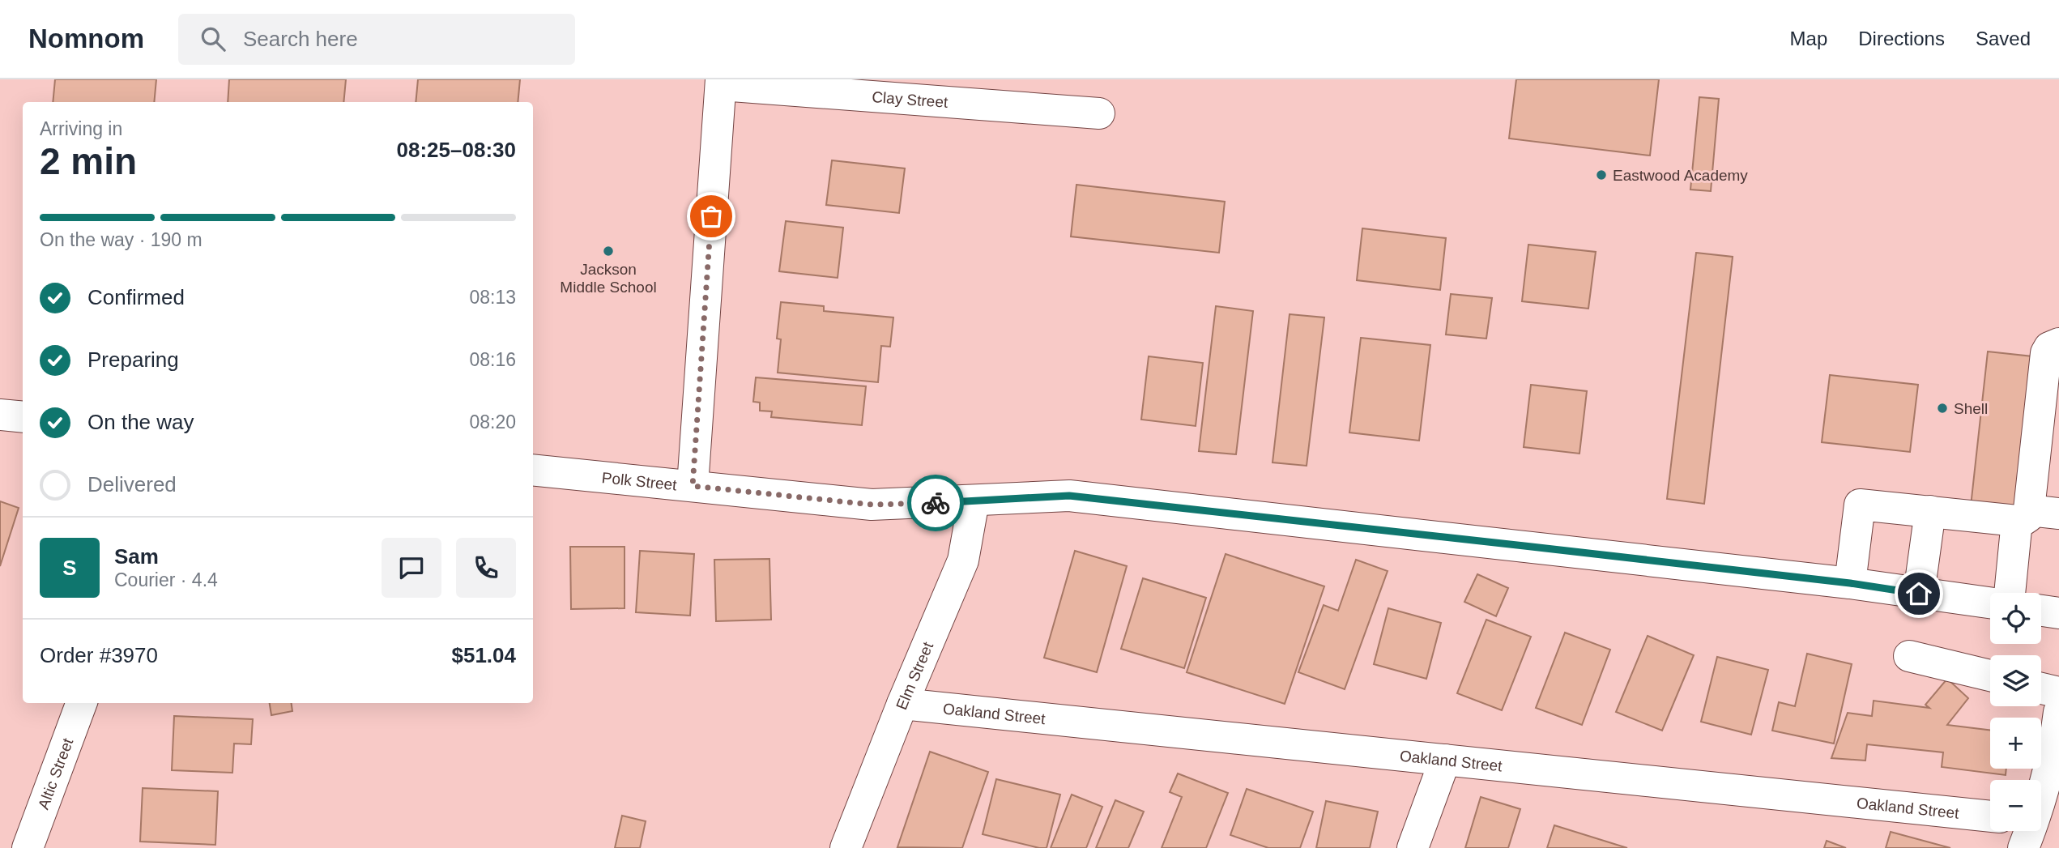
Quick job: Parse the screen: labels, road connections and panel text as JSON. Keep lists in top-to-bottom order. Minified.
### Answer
{"streets":{"street":["Clay Street","Polk Street","Elm Street","Oakland Street","Altic Street"]},"crossings":[["Polk Street","Elm Street"],["Elm Street","Oakland Street"]],"places":["Eastwood Academy","Jackson Middle School","Shell"],"page":{"header":"Nomnom","search":"Search here","nav":["Map","Directions","Saved"],"heading":["2 min","Arriving in","08:25–08:30"],"panel":["Sam","Courier · 4.4","Order #3970","$51.04"],"bar":"On the way · 190 m","list":[["Confirmed","08:13"],["Preparing","08:16"],["On the way","08:20"],"Delivered"],"round":"S","map_buttons":["+","−"]}}
